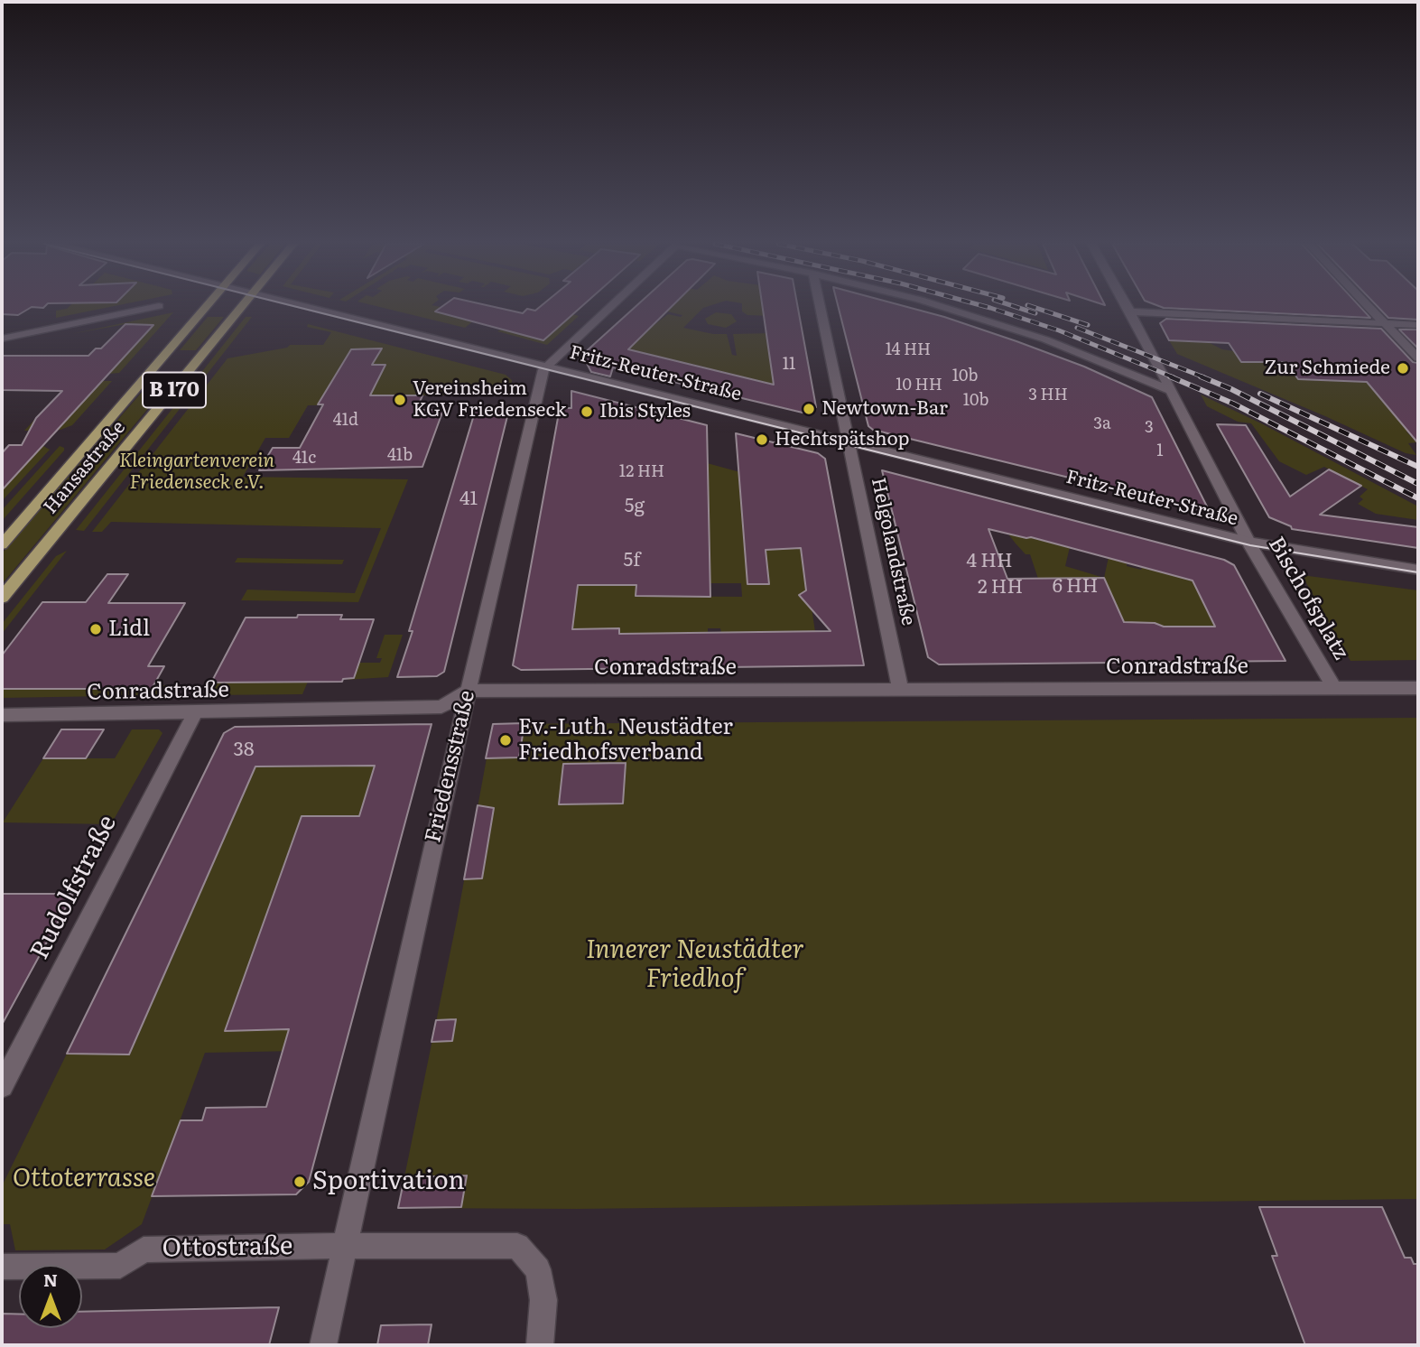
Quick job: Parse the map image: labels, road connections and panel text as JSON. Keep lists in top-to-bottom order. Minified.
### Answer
{"streets":{"main road":["B 170","Hansastraße"],"street":["Fritz-Reuter-Straße","Helgolandstraße","Bischofsplatz","Conradstraße","Friedensstraße","Rudolfstraße","Ottostraße"]},"crossings":[["Fritz-Reuter-Straße","Helgolandstraße"],["Fritz-Reuter-Straße","Bischofsplatz"],["Fritz-Reuter-Straße","Friedensstraße"],["Helgolandstraße","Conradstraße"],["Bischofsplatz","Conradstraße"],["Conradstraße","Friedensstraße"],["Conradstraße","Rudolfstraße"],["Friedensstraße","Ottostraße"]],"parks":["Kleingartenverein Friedenseck e.V.","Innerer Neustädter Friedhof","Ottoterrasse"],"places":["Zur Schmiede","Vereinsheim KGV Friedenseck","Newtown-Bar","Ibis Styles","Hechtspätshop","Lidl","Ev.-Luth. Neustädter Friedhofsverband","Sportivation"],"house_numbers":["14 HH","11","10b","10 HH","3 HH","10b","41d","3a","3","1","41b","41c","12 HH","41","5g","5f","4 HH","6 HH","2 HH","38"],"north":"top"}
